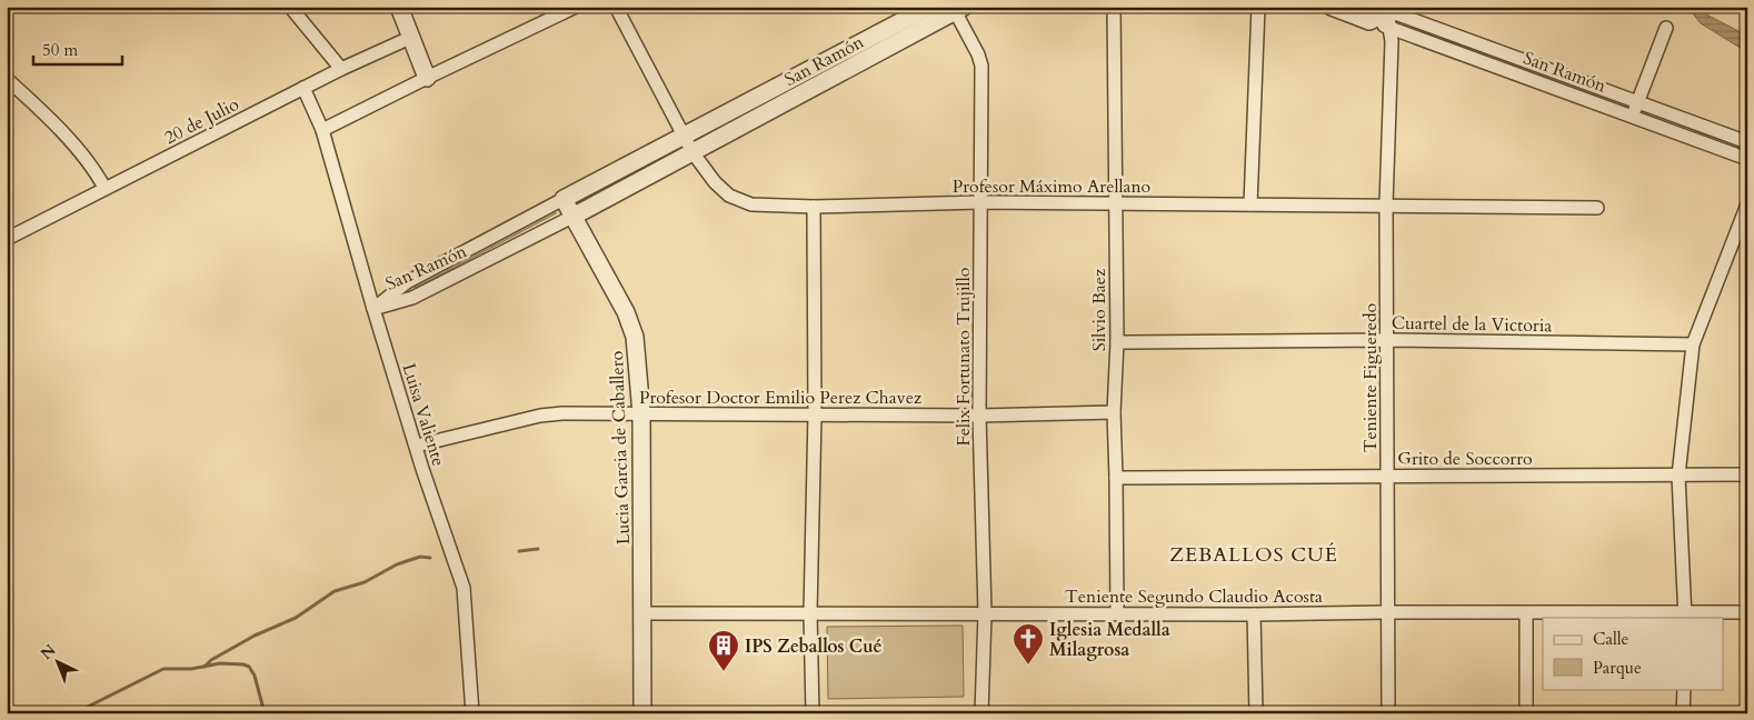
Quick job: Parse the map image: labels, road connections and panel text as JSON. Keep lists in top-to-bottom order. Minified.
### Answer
{"streets":{"street":["San Ramón","20 de Julio","Profesor Máximo Arellano","Silvio Baez","Cuartel de la Victoria","Felix Fortunato Trujillo","Teniente Figueredo","Profesor Doctor Emilio Perez Chavez","Luisa Valiente","Lucia Garcia de Caballero","Grito de Soccorro","Teniente Segundo Claudio Acosta"]},"crossings":[["San Ramón","Profesor Máximo Arellano"],["San Ramón","Felix Fortunato Trujillo"],["San Ramón","Teniente Figueredo"],["San Ramón","Luisa Valiente"],["San Ramón","Lucia Garcia de Caballero"],["20 de Julio","Luisa Valiente"],["Profesor Máximo Arellano","Silvio Baez"],["Profesor Máximo Arellano","Felix Fortunato Trujillo"],["Profesor Máximo Arellano","Teniente Figueredo"],["Silvio Baez","Cuartel de la Victoria"],["Silvio Baez","Profesor Doctor Emilio Perez Chavez"],["Silvio Baez","Grito de Soccorro"],["Silvio Baez","Teniente Segundo Claudio Acosta"],["Cuartel de la Victoria","Teniente Figueredo"],["Felix Fortunato Trujillo","Profesor Doctor Emilio Perez Chavez"],["Felix Fortunato Trujillo","Teniente Segundo Claudio Acosta"],["Teniente Figueredo","Grito de Soccorro"],["Teniente Figueredo","Teniente Segundo Claudio Acosta"],["Profesor Doctor Emilio Perez Chavez","Luisa Valiente"],["Profesor Doctor Emilio Perez Chavez","Lucia Garcia de Caballero"],["Lucia Garcia de Caballero","Teniente Segundo Claudio Acosta"]],"districts":["ZEBALLOS CUÉ"],"places":{"church":["Iglesia Medalla Milagrosa"],"building":["IPS Zeballos Cué"]},"legend":["Calle","Parque"],"scale_bar":"50 m","north":"top left"}
